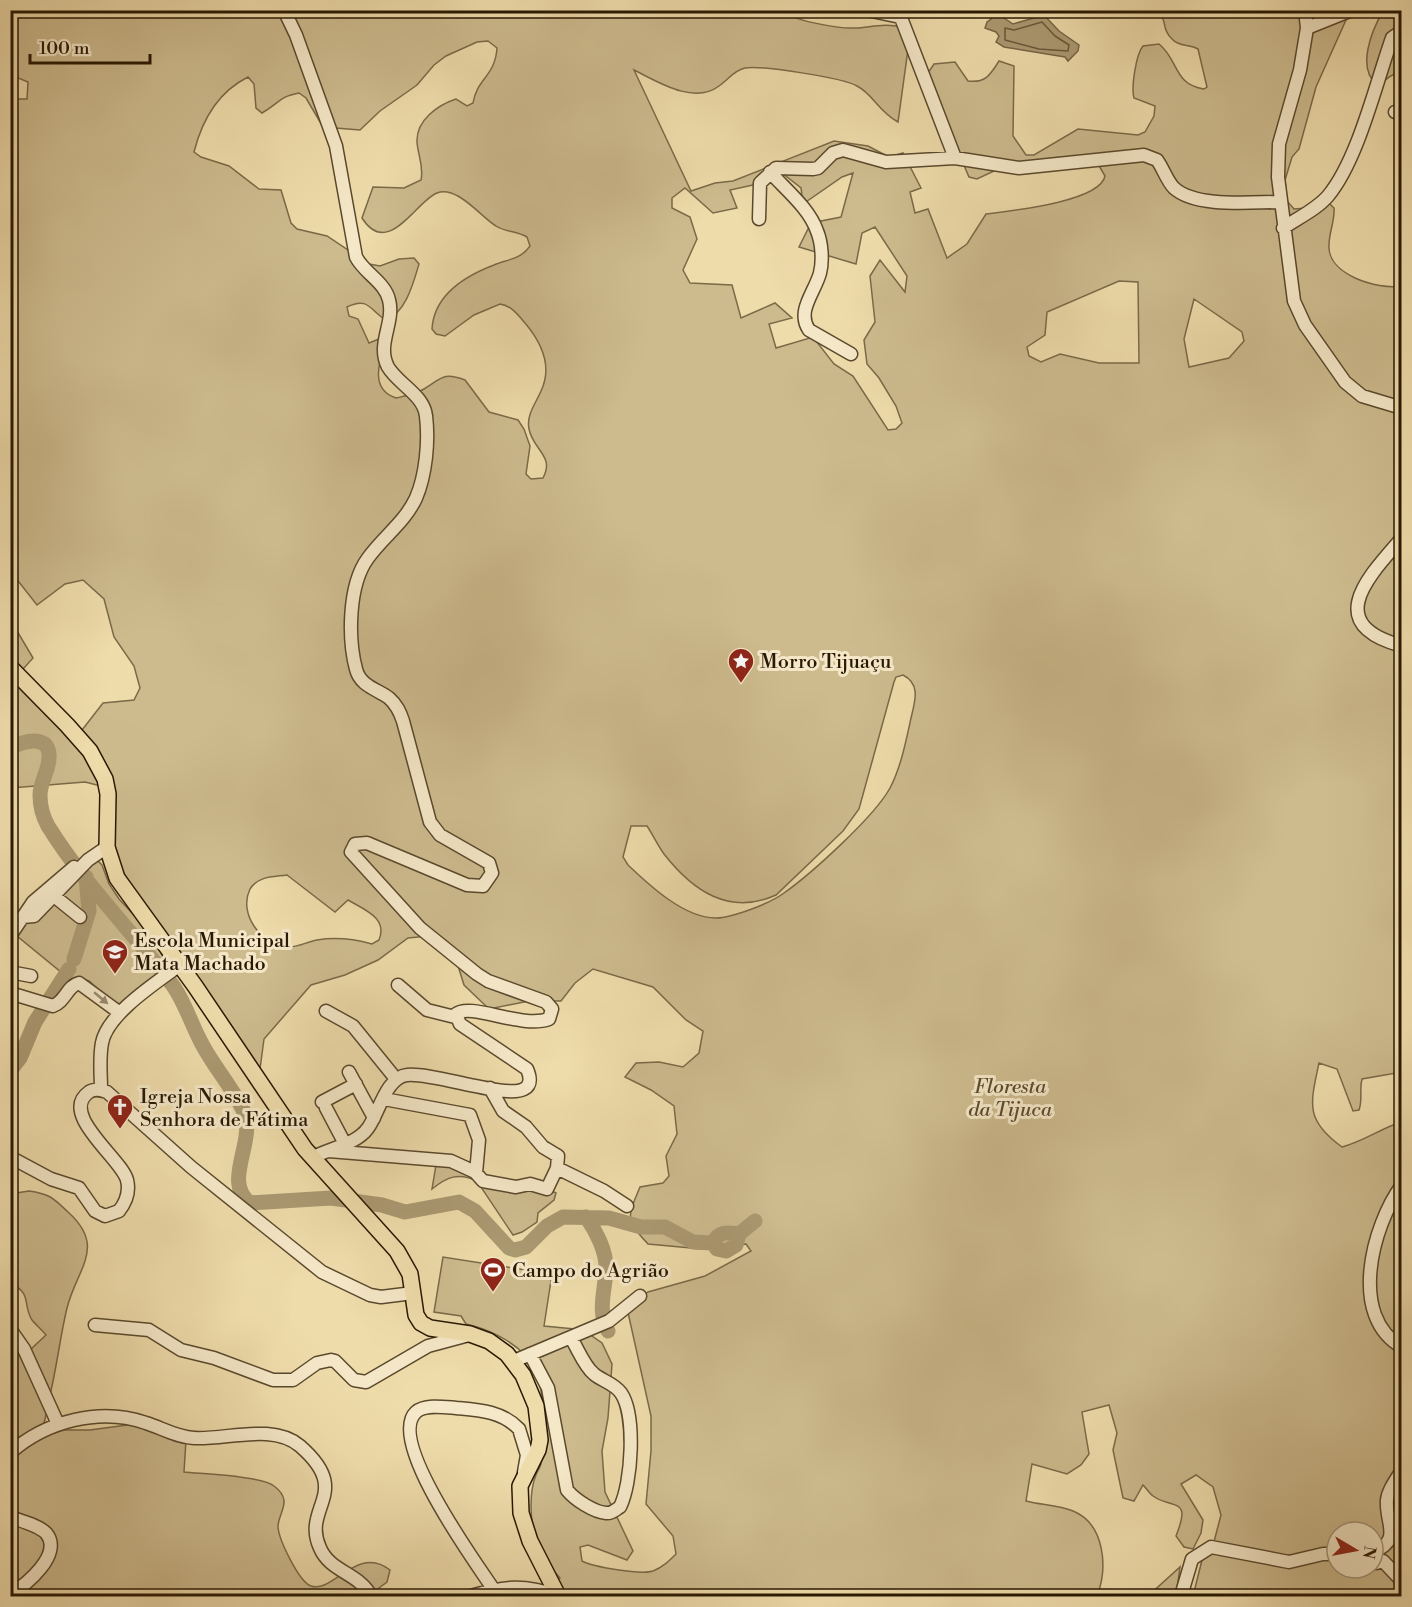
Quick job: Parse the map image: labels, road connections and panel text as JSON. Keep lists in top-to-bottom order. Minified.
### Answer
{"parks":["Floresta da Tijuca"],"places":{"place":["Morro Tijuaçu"],"school or university":["Escola Municipal Mata Machado"],"church":["Igreja Nossa Senhora de Fátima"],"sports":["Campo do Agrião"]},"scale_bar":"100 m","north":"right"}
